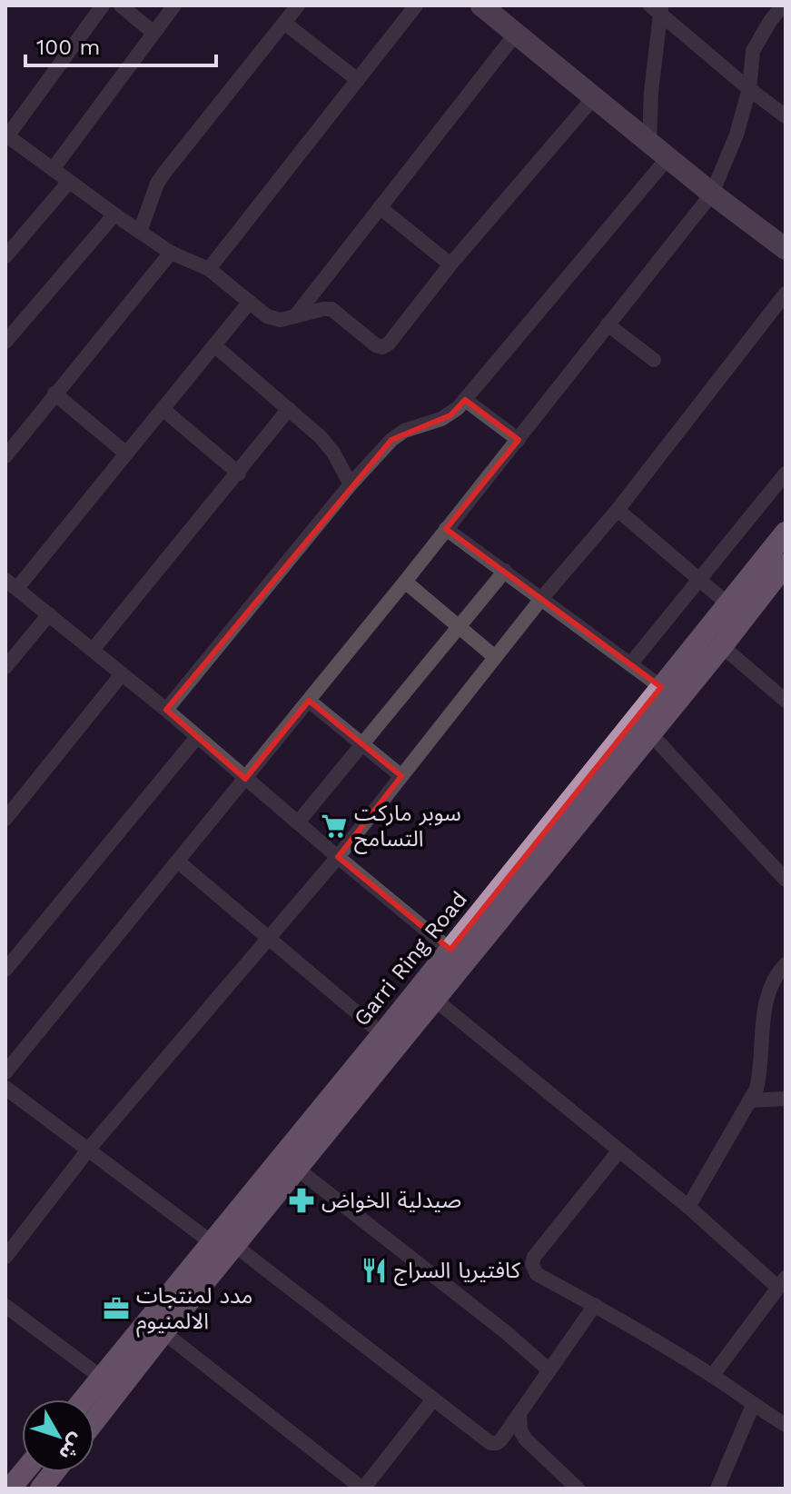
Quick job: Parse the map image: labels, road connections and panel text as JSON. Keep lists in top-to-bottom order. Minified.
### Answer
{"streets":{"highway":["Garri Ring Road"]},"places":{"supermarket":["سوبر ماركت التسامح"],"pharmacy":["صيدلية الخواض"],"restaurant":["كافتيريا السراج"],"office":["مدد لمنتجات الالمنيوم"]},"scale_bar":"100 m","north":"bottom right"}
